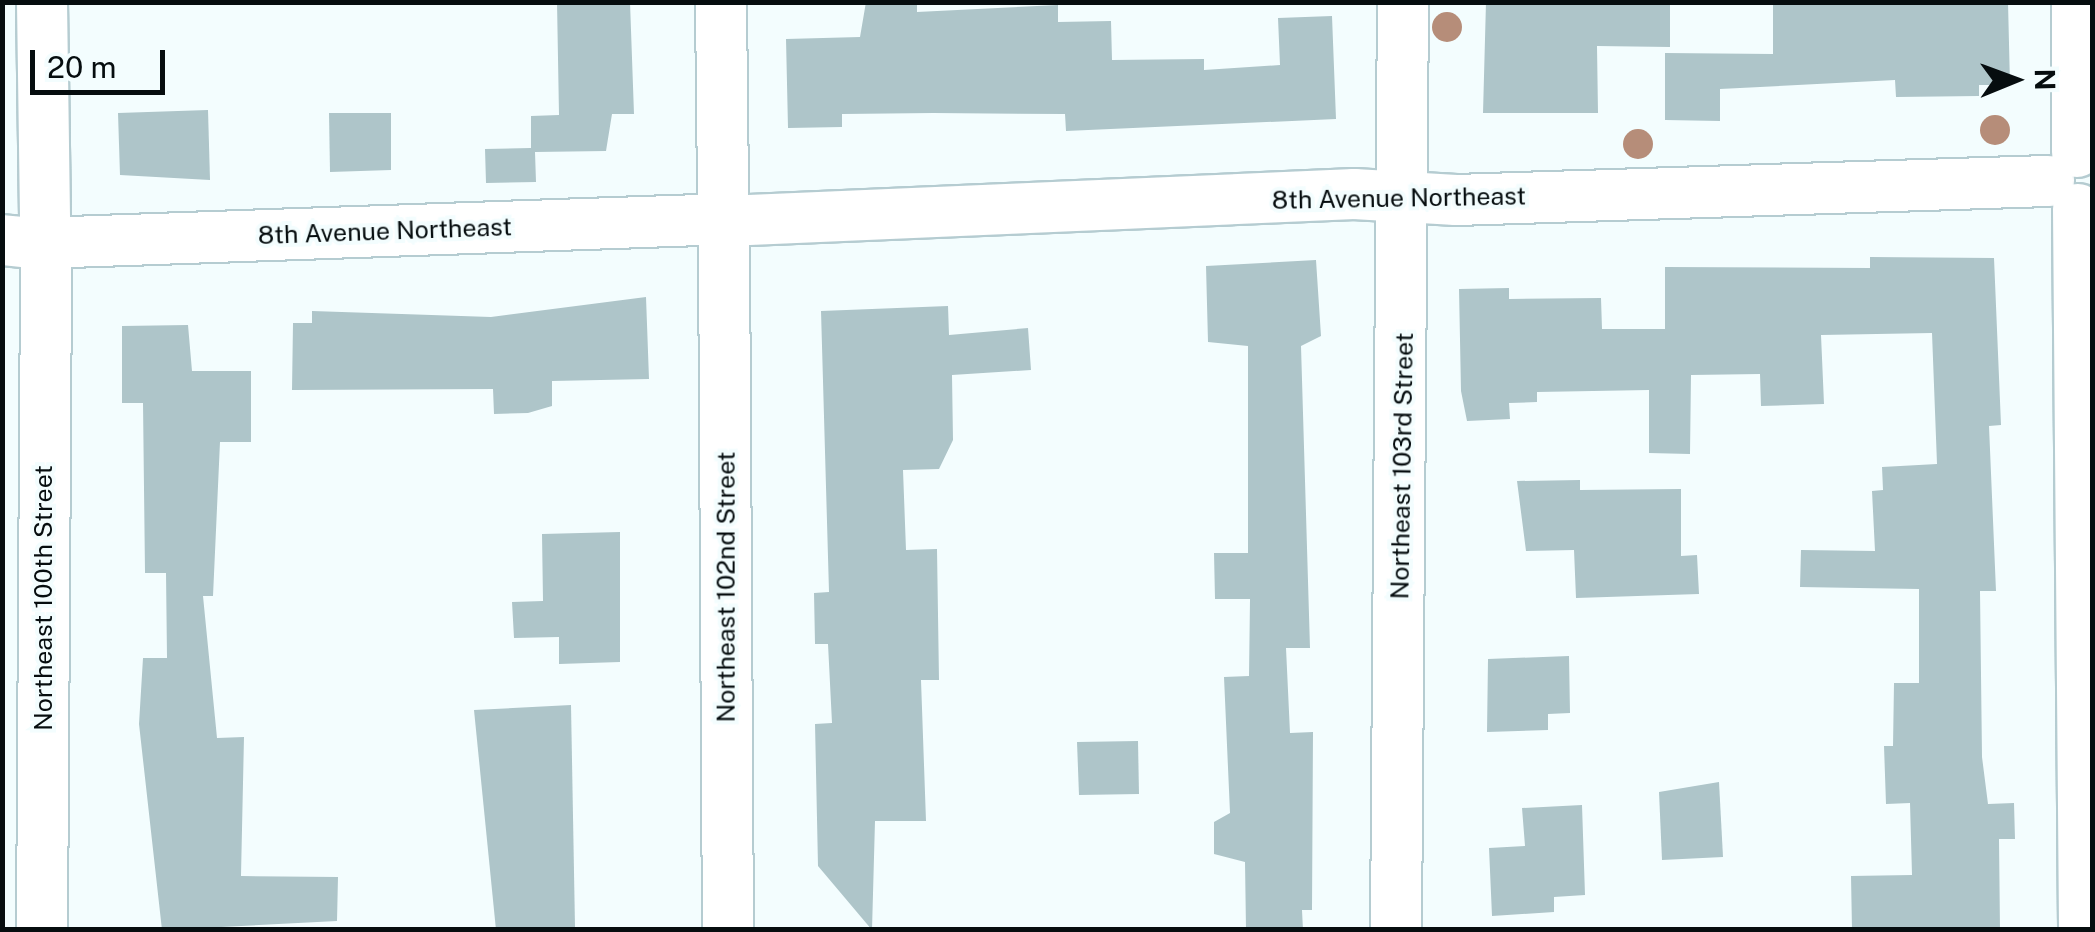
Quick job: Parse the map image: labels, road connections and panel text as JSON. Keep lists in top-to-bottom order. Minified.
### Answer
{"streets":{"street":["8th Avenue Northeast","Northeast 103rd Street","Northeast 102nd Street","Northeast 100th Street"]},"crossings":[["8th Avenue Northeast","Northeast 103rd Street"],["8th Avenue Northeast","Northeast 102nd Street"],["8th Avenue Northeast","Northeast 100th Street"]],"scale_bar":"20 m","north":"right"}
